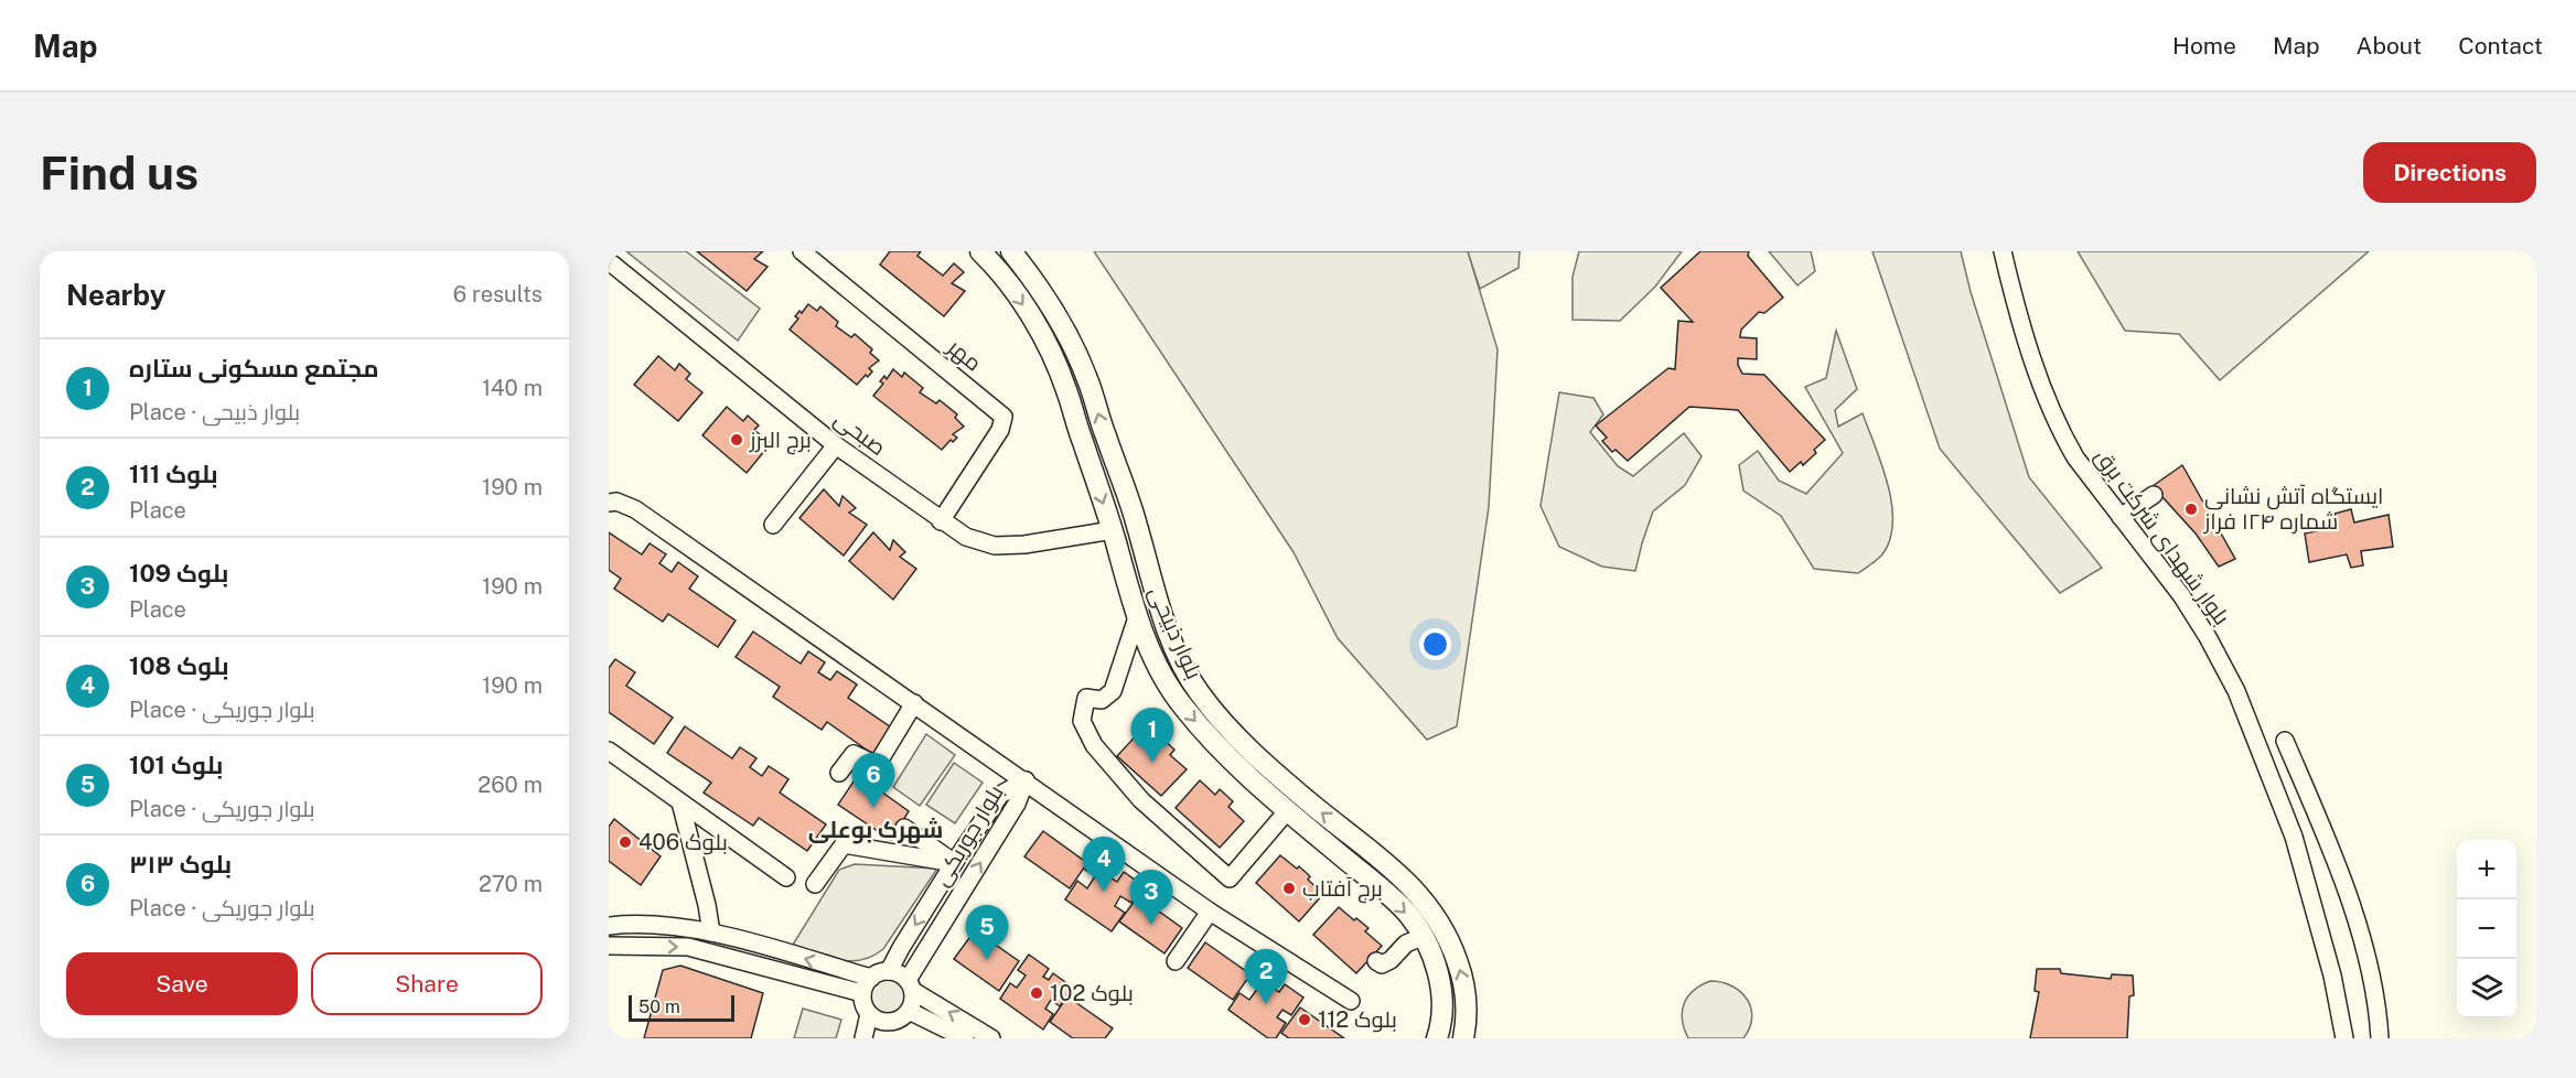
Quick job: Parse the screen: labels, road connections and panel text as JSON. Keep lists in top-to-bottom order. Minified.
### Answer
{"streets":{"main road":["بلوار ذبیحی"],"street":["مهر","صبحی","بلوار شهدای شرکت برق","بلوار جوریکی"]},"crossings":[["مهر","صبحی"],["صبحی","بلوار ذبیحی"]],"districts":["شهرک بوعلی"],"places":["برج البرز","ایستگاه آتش نشانی شماره ۱۲۴ فراز","بلوک 406","برج آفتاب","بلوک 102","بلوک 112"],"scale_bar":"50 m","page":{"header":"Map","nav":["Home","Map","About","Contact"],"buttons":["Directions",["Save","Share"]],"title":"Find us","heading":["Nearby","6 results"],"list":[{"mark":"1","name":"مجتمع مسکونی ستاره","note":"Place · بلوار ذبیحی","value":"140 m"},{"mark":"2","name":"بلوک 111","note":"Place","value":"190 m"},{"mark":"3","name":"بلوک 109","note":"Place","value":"190 m"},{"mark":"4","name":"بلوک 108","note":"Place · بلوار جوریکی","value":"190 m"},{"mark":"5","name":"بلوک 101","note":"Place · بلوار جوریکی","value":"260 m"},{"mark":"6","name":"بلوک ۳۱۳","note":"Place · بلوار جوریکی","value":"270 m"}],"pins":["1","6","4","3","5","2"],"map_buttons":["+","−"],"scale":"50 m"}}
